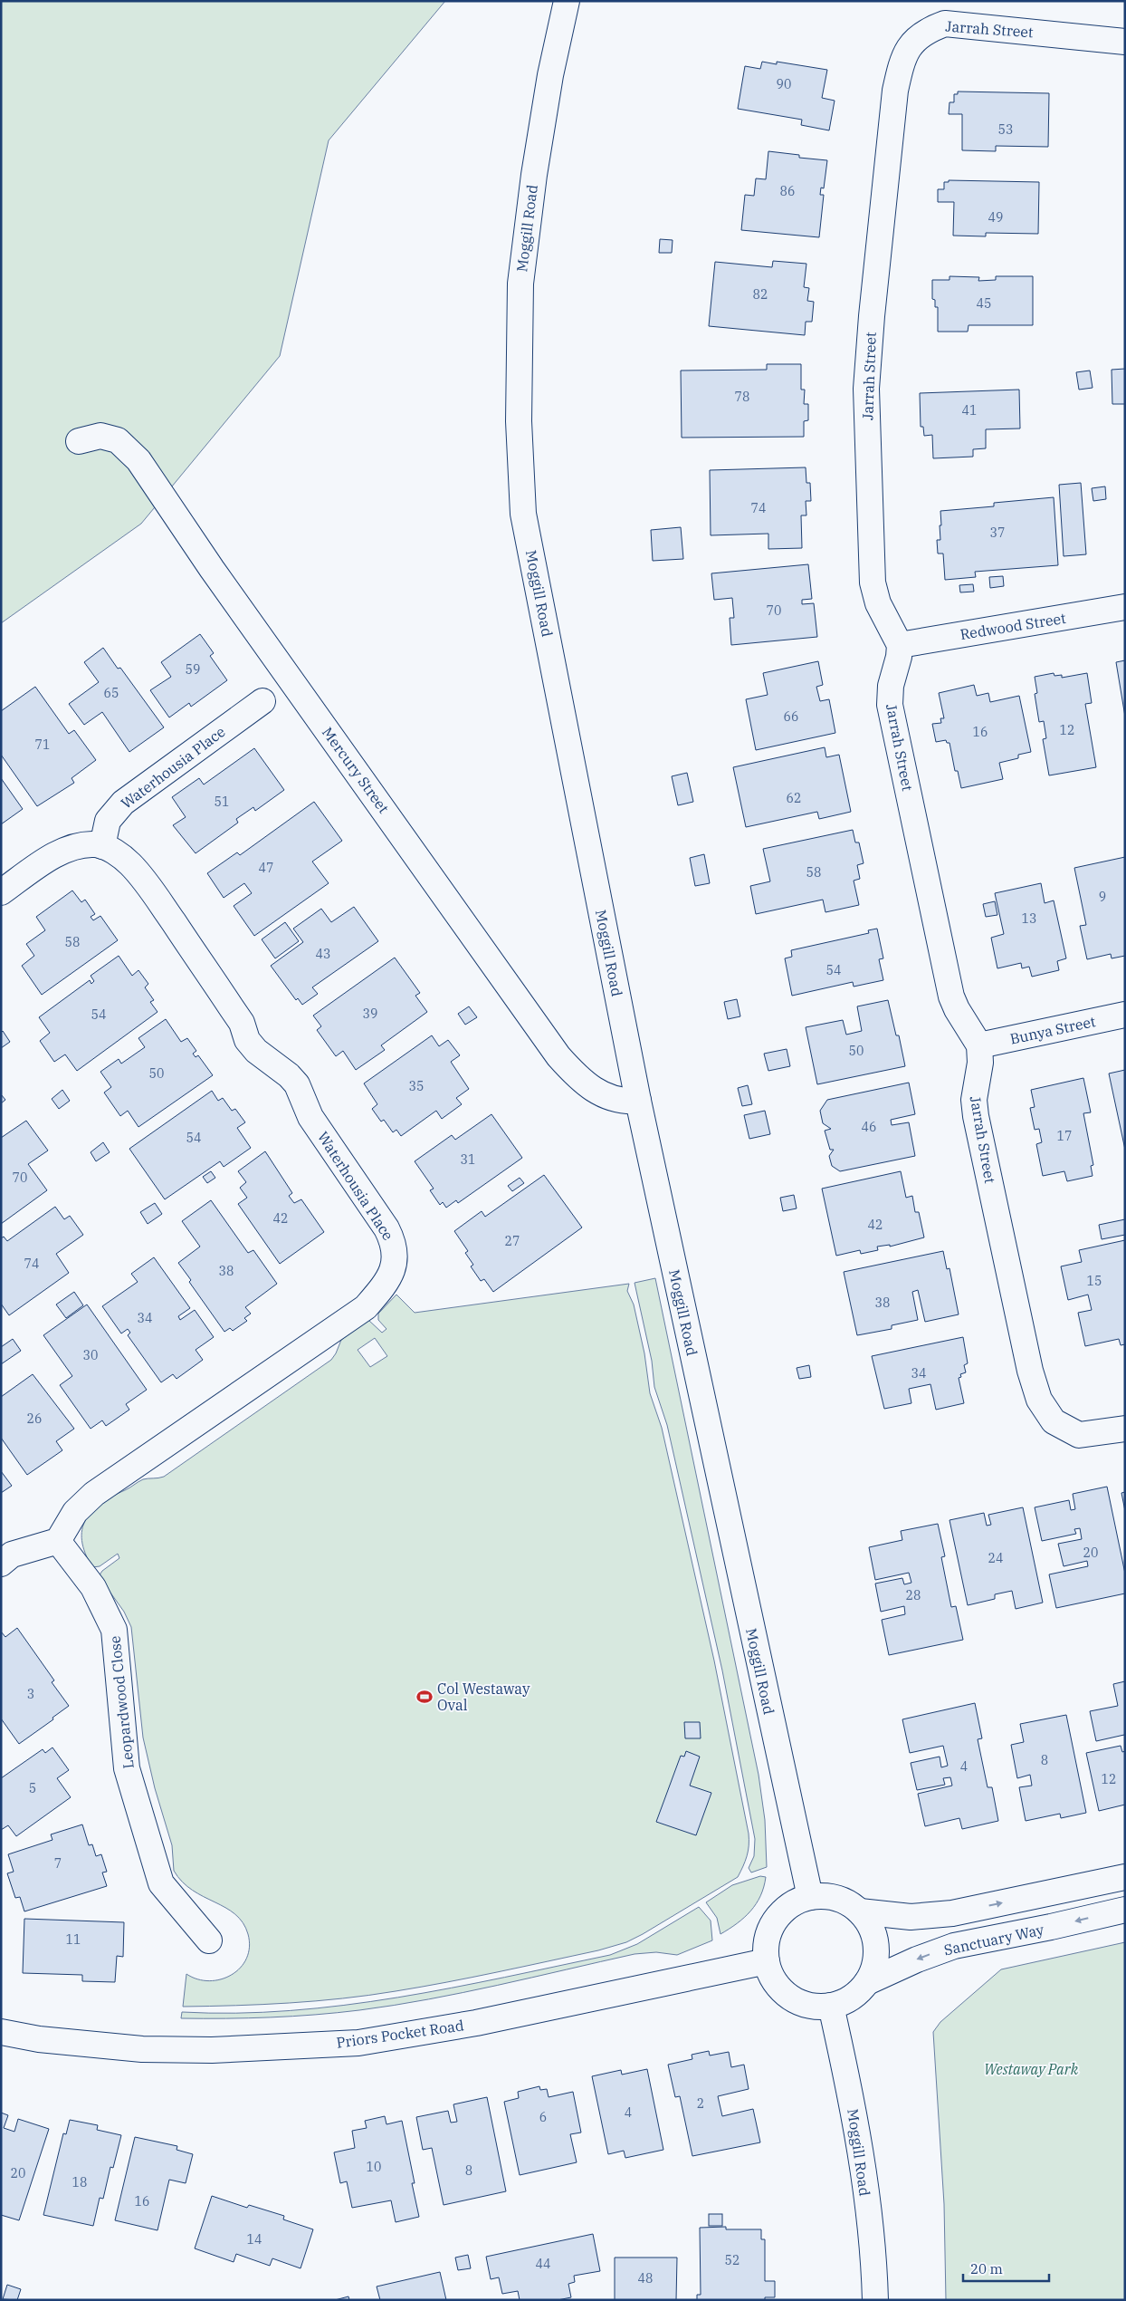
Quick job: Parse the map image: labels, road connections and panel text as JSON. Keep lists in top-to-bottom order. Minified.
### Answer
{"streets":{"street":["Jarrah Street","Moggill Road","Redwood Street","Waterhousia Place","Mercury Street","Bunya Street","Leopardwood Close","Sanctuary Way","Priors Pocket Road"]},"crossings":[["Jarrah Street","Redwood Street"],["Jarrah Street","Bunya Street"],["Moggill Road","Mercury Street"],["Moggill Road","Sanctuary Way"],["Moggill Road","Priors Pocket Road"],["Waterhousia Place","Leopardwood Close"],["Sanctuary Way","Priors Pocket Road"]],"parks":["Westaway Park"],"places":{"sports":["Col Westaway Oval"]},"house_numbers":["90","53","86","49","82","45","78","41","74","37","70","59","65","66","12","16","71","62","51","47","58","9","13","58","43","54","39","54","50","50","35","46","17","54","31","70","42","42","27","74","38","15","38","34","30","34","26","20","24","28","3","8","4","12","5","7","11","2","4","6","10","8","20","18","16","14","52","44","48"],"scale_bar":"20 m"}
